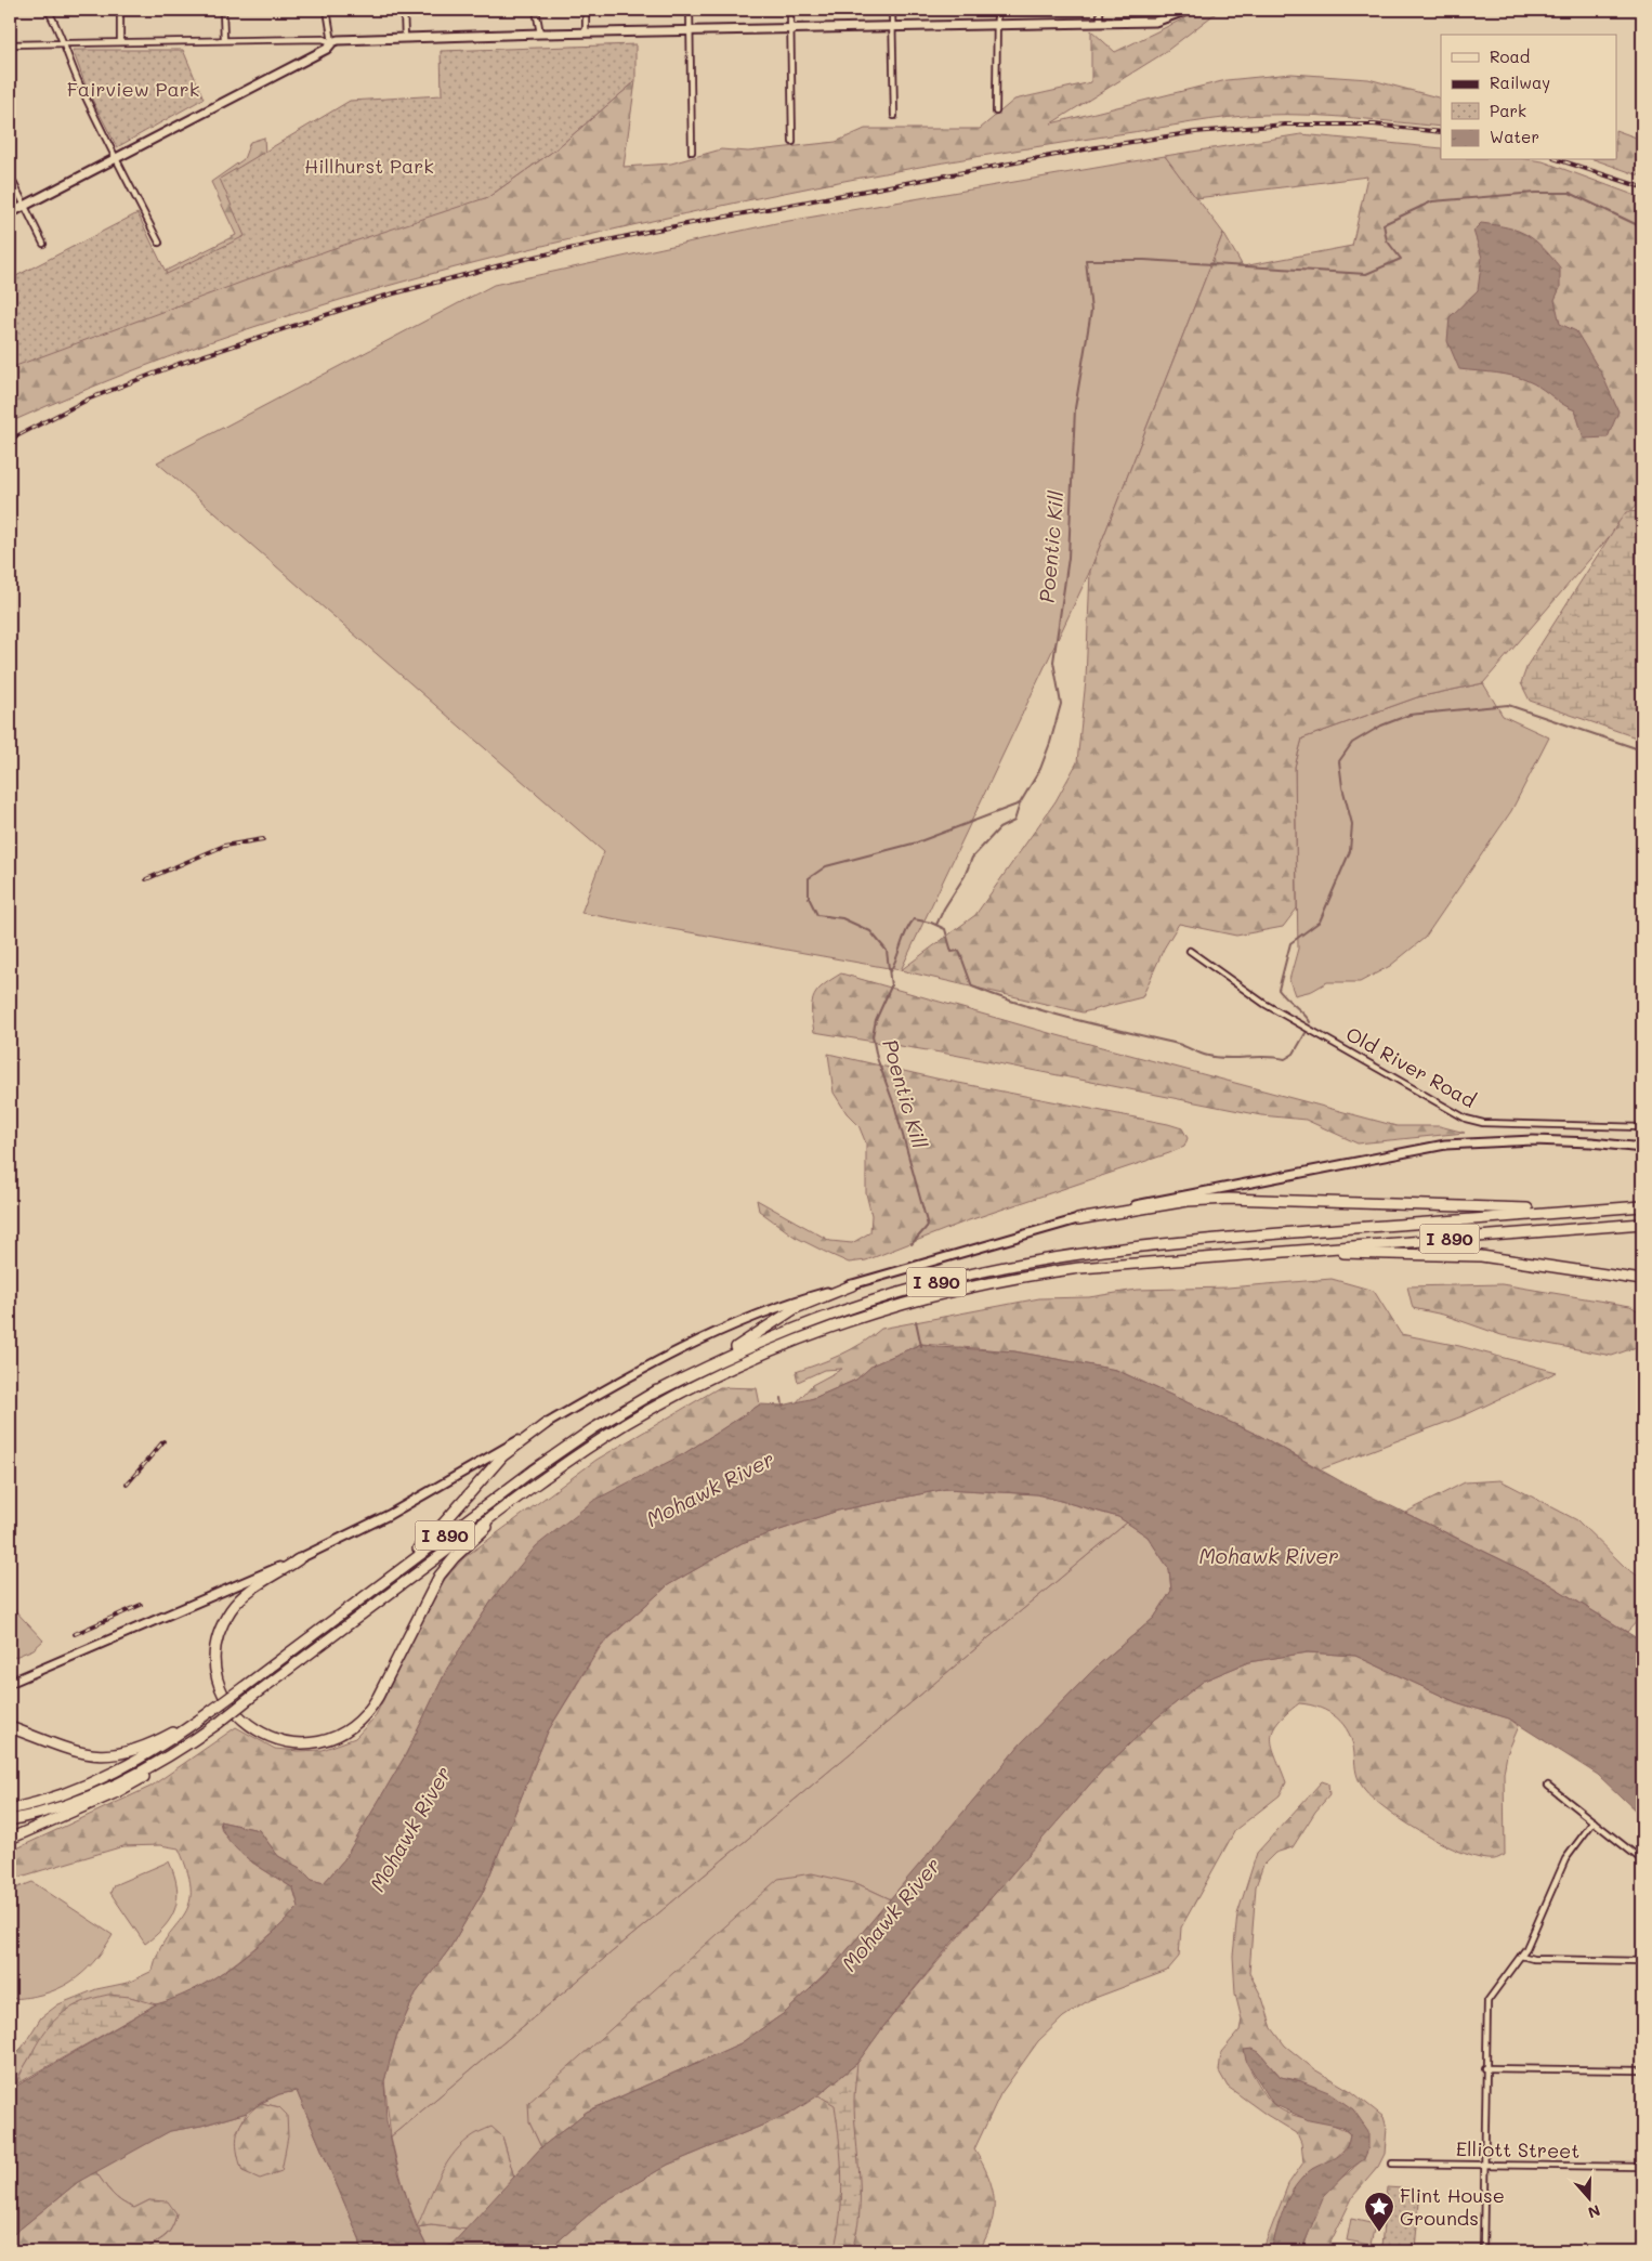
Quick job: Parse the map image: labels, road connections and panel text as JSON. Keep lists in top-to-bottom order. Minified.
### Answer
{"streets":{"highway":["I 890"],"street":["Old River Road","Elliott Street"]},"water":["Poentic Kill","Mohawk River"],"parks":["Fairview Park","Hillhurst Park"],"places":{"place":["Flint House Grounds"]},"legend":["Road","Railway","Park","Water"],"north":"bottom"}
